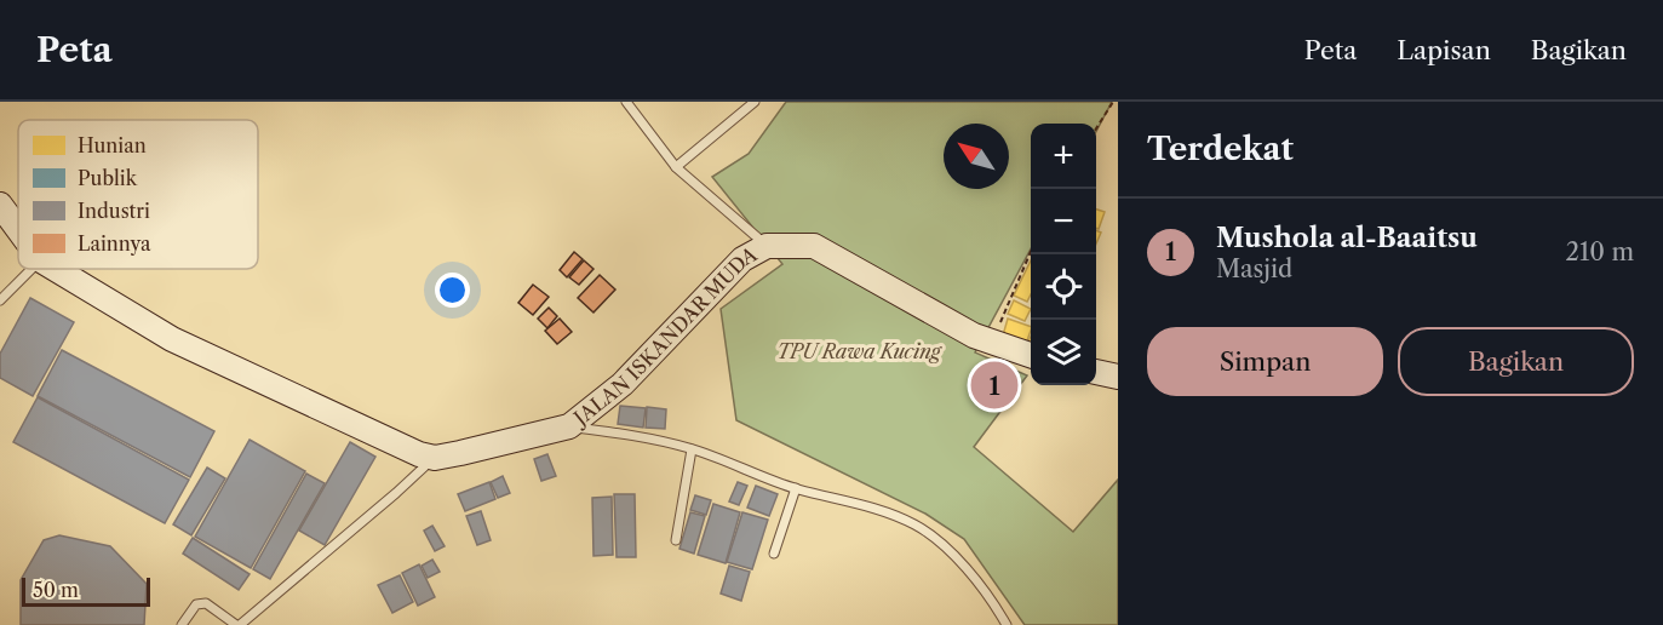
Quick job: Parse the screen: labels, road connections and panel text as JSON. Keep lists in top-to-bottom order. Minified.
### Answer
{"streets":{"street":["JALAN ISKANDAR MUDA"]},"parks":["TPU Rawa Kucing"],"legend":["Hunian","Publik","Industri","Lainnya"],"scale_bar":"50 m","north":"top left","page":{"header":"Peta","nav":["Peta","Lapisan","Bagikan"],"heading":"Terdekat","map_buttons":["+","−"],"list":[{"mark":"1","name":"Mushola al-Baaitsu","note":"Masjid","value":"210 m"}],"buttons":["Simpan","Bagikan"],"pins":"1","scale":"50 m"}}
